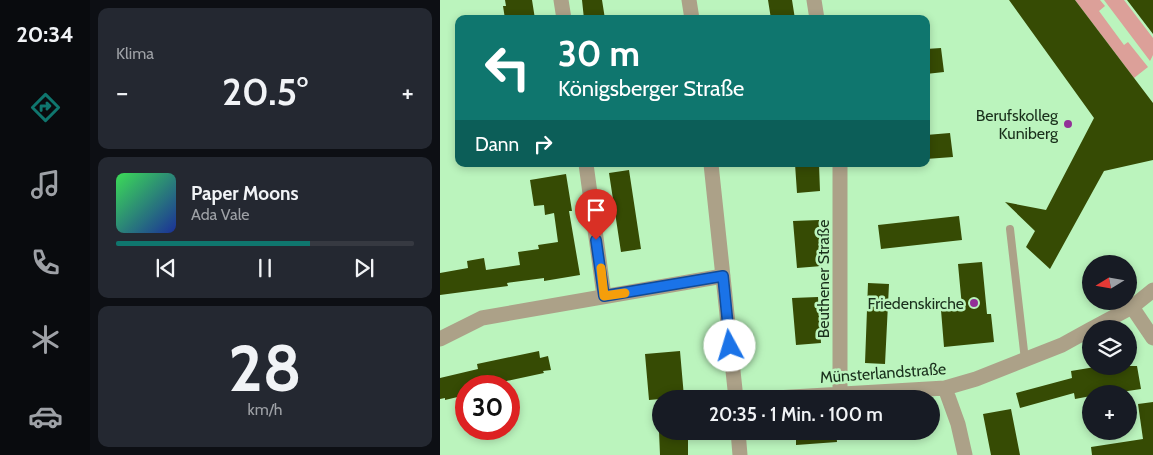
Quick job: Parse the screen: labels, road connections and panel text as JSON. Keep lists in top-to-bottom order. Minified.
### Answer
{"streets":{"street":["Beuthener Straße","Münsterlandstraße"]},"places":["Berufskolleg Kuniberg","Friedenskirche"],"north":"left","page":{"tabs":"20:34","tile":["Klima",["28","km/h"]],"turn":["30 m","Königsberger Straße"],"heat":["−","20.5°","+"],"then":"Dann","song":["Paper Moons","Ada Vale"],"map_buttons":"+","limit":"30","trip":"20:35 · 1 Min. · 100 m"}}
